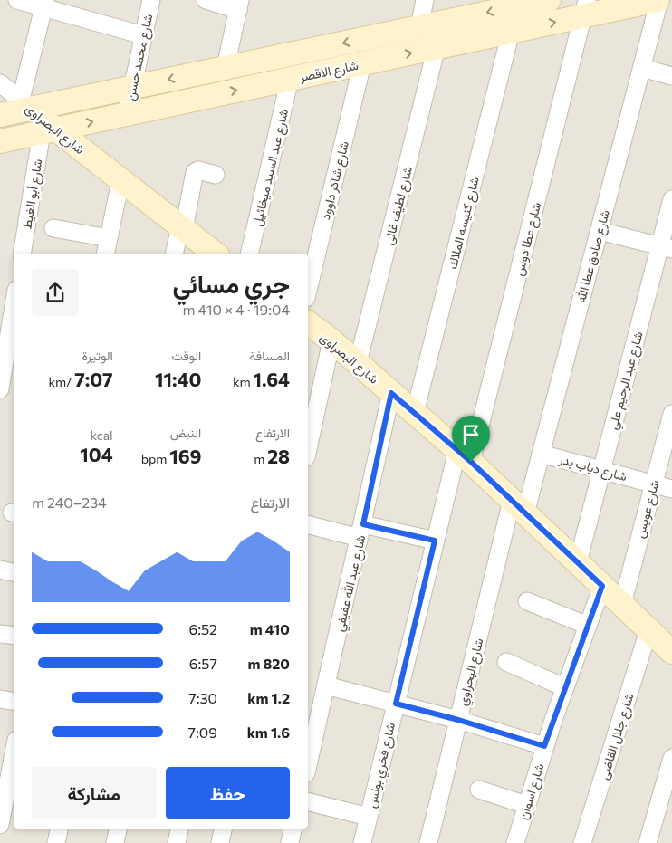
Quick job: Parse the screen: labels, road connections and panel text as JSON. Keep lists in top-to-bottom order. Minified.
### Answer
{"streets":{"street":["شارع محمد حسن","شارع الاقصر","شارع البصراوى","شارع عبد السيد ميخائيل","شارع شاكر داوود","شارع أبو الغيط","شارع لطيف غالى","شارع كنيسه الملاك","شارع عطا دوس","شارع صادق عطا الله","شارع عبد الرحيم علي","شارع دياب بدر","شارع عويس","شارع عبد الله عفيفي","شارع البحراوي","شارع جلال القاضى","شارع فخري بولس","شارع اسوان"]},"crossings":[["شارع محمد حسن","شارع الاقصر"],["شارع الاقصر","شارع البصراوى"],["شارع الاقصر","شارع عبد السيد ميخائيل"],["شارع الاقصر","شارع شاكر داوود"],["شارع الاقصر","شارع أبو الغيط"],["شارع الاقصر","شارع لطيف غالى"],["شارع الاقصر","شارع كنيسه الملاك"],["شارع الاقصر","شارع عطا دوس"],["شارع الاقصر","شارع صادق عطا الله"],["شارع البصراوى","شارع أبو الغيط"],["شارع البصراوى","شارع لطيف غالى"],["شارع البصراوى","شارع كنيسه الملاك"],["شارع البصراوى","شارع عطا دوس"],["شارع البصراوى","شارع صادق عطا الله"],["شارع البصراوى","شارع عبد الرحيم علي"],["شارع البصراوى","شارع عويس"],["شارع البصراوى","شارع عبد الله عفيفي"],["شارع البصراوى","شارع البحراوي"],["شارع البصراوى","شارع جلال القاضى"],["شارع البصراوى","شارع فخري بولس"],["شارع البصراوى","شارع اسوان"],["شارع عطا دوس","شارع فخري بولس"],["شارع صادق عطا الله","شارع دياب بدر"],["شارع صادق عطا الله","شارع البحراوي"],["شارع عبد الرحيم علي","شارع دياب بدر"],["شارع دياب بدر","شارع عويس"]],"page":{"heading":["جري مسائي","19:04 · 4 × 410 m"],"stats":[["المسافة","1.64 km"],["الوقت","11:40"],["الوتيرة","7:07 /km"],["الارتفاع","28 m"],["النبض","169 bpm"],["kcal","104"]],"chart":["الارتفاع","234–240 m"],"list":[{"name":"410 m","note":"6:52"},{"name":"820 m","note":"6:57"},{"name":"1.2 km","note":"7:30"},{"name":"1.6 km","note":"7:09"}],"buttons":["حفظ","مشاركة"]}}
